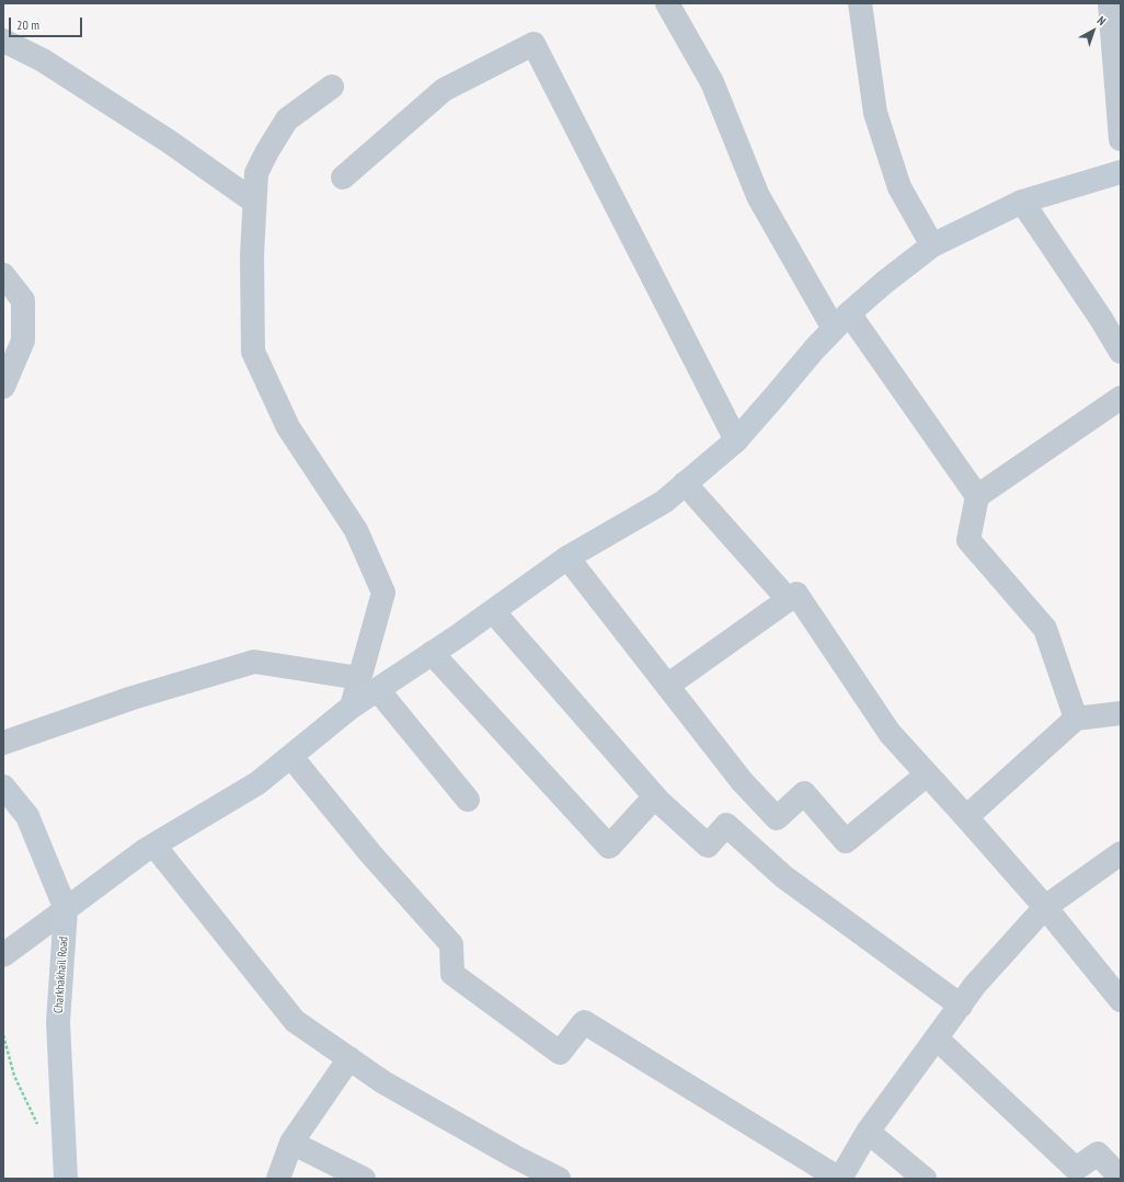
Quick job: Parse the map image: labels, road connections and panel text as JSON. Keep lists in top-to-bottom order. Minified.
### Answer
{"streets":{"street":["Charkhakhail Road"]},"scale_bar":"20 m","north":"top right"}
